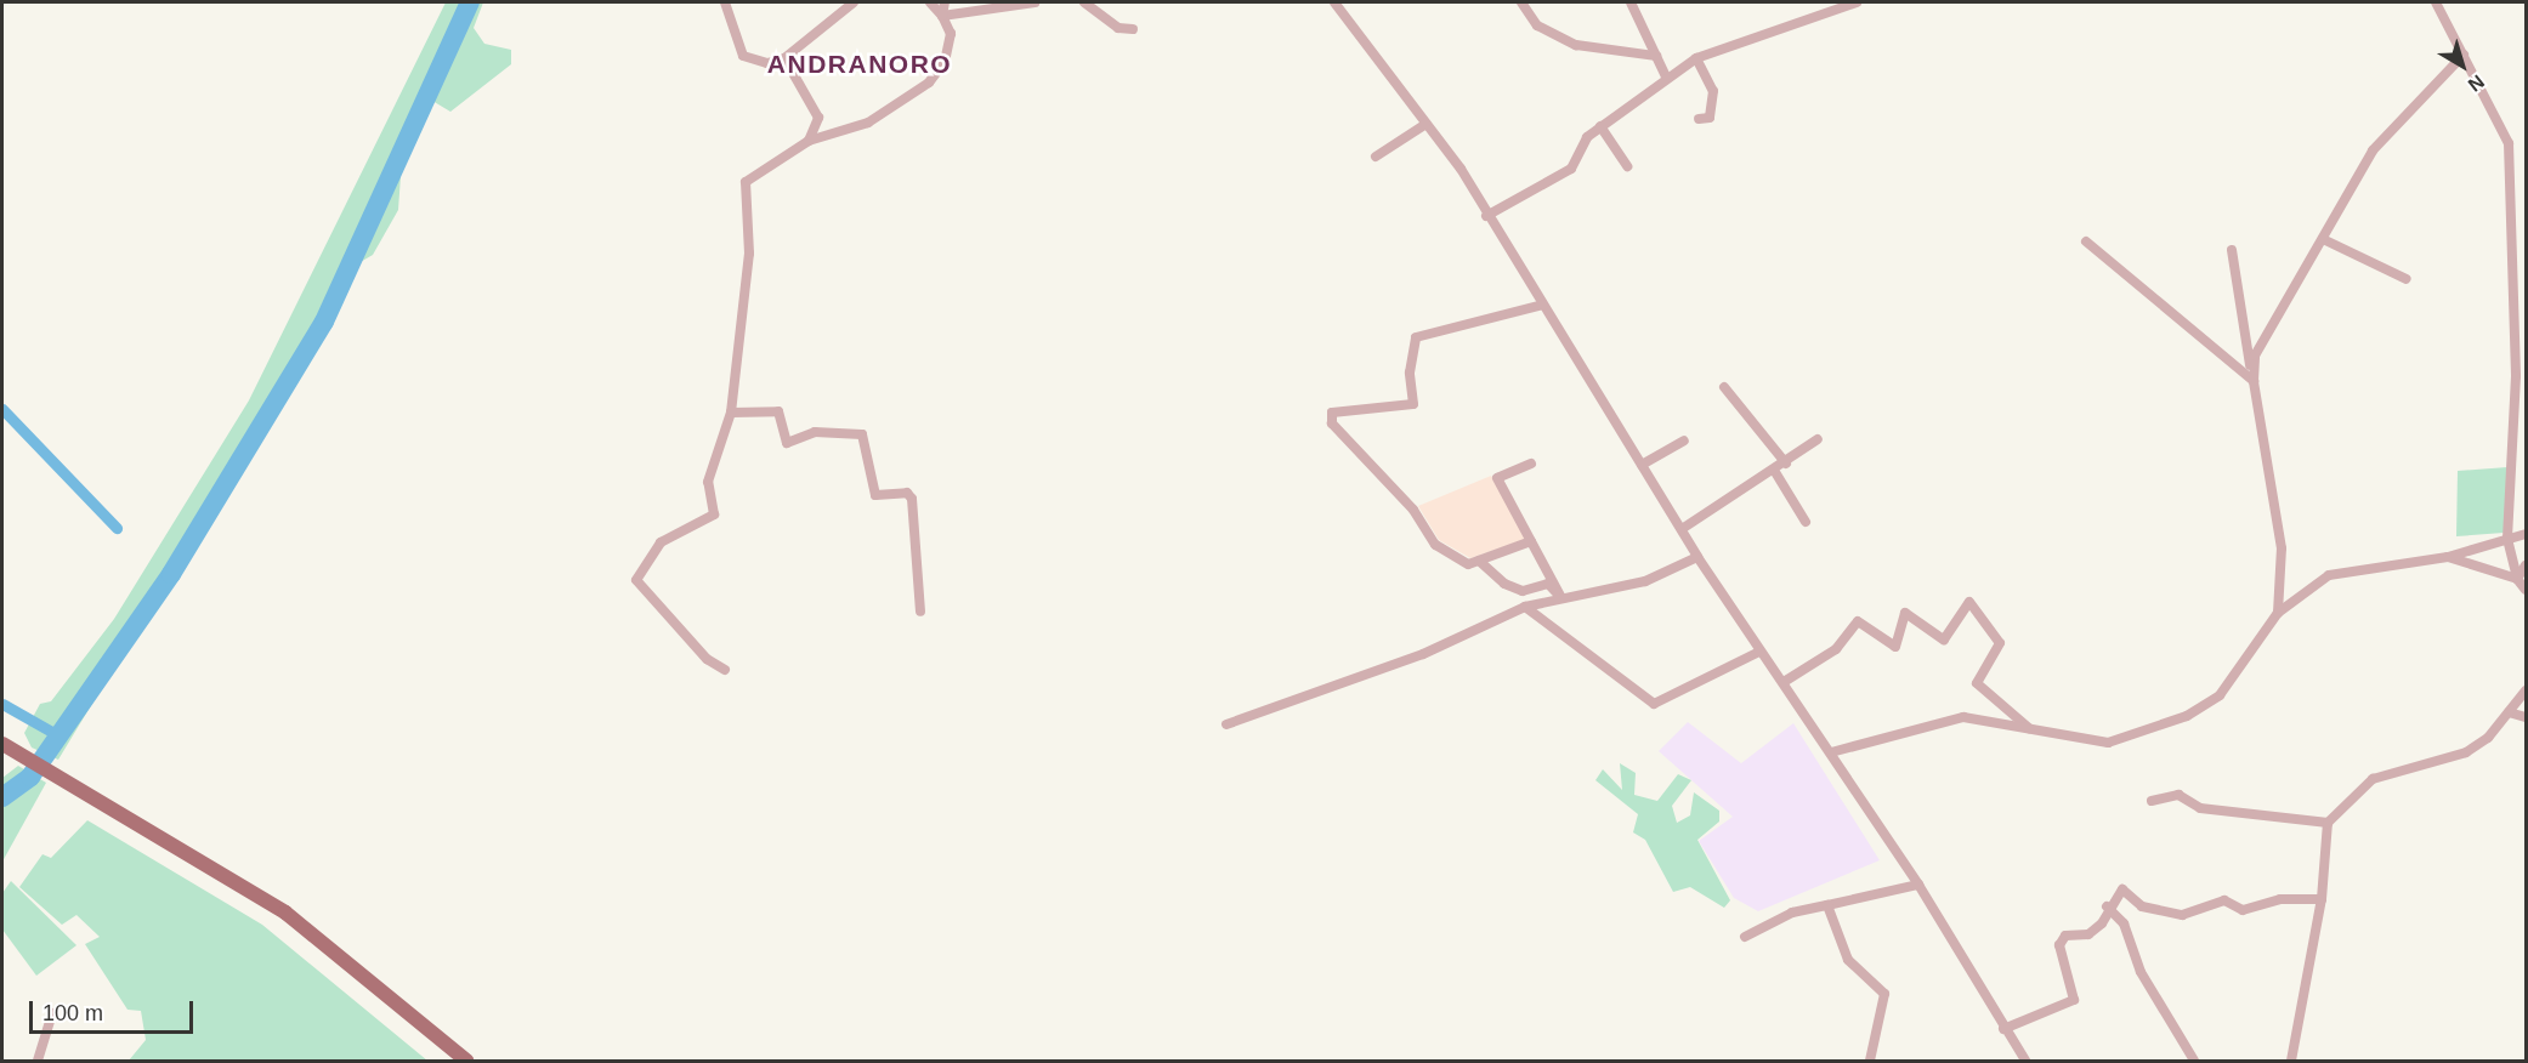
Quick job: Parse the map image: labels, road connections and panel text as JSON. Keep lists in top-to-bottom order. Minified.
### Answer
{"districts":["ANDRANORO"],"scale_bar":"100 m","north":"bottom right"}
